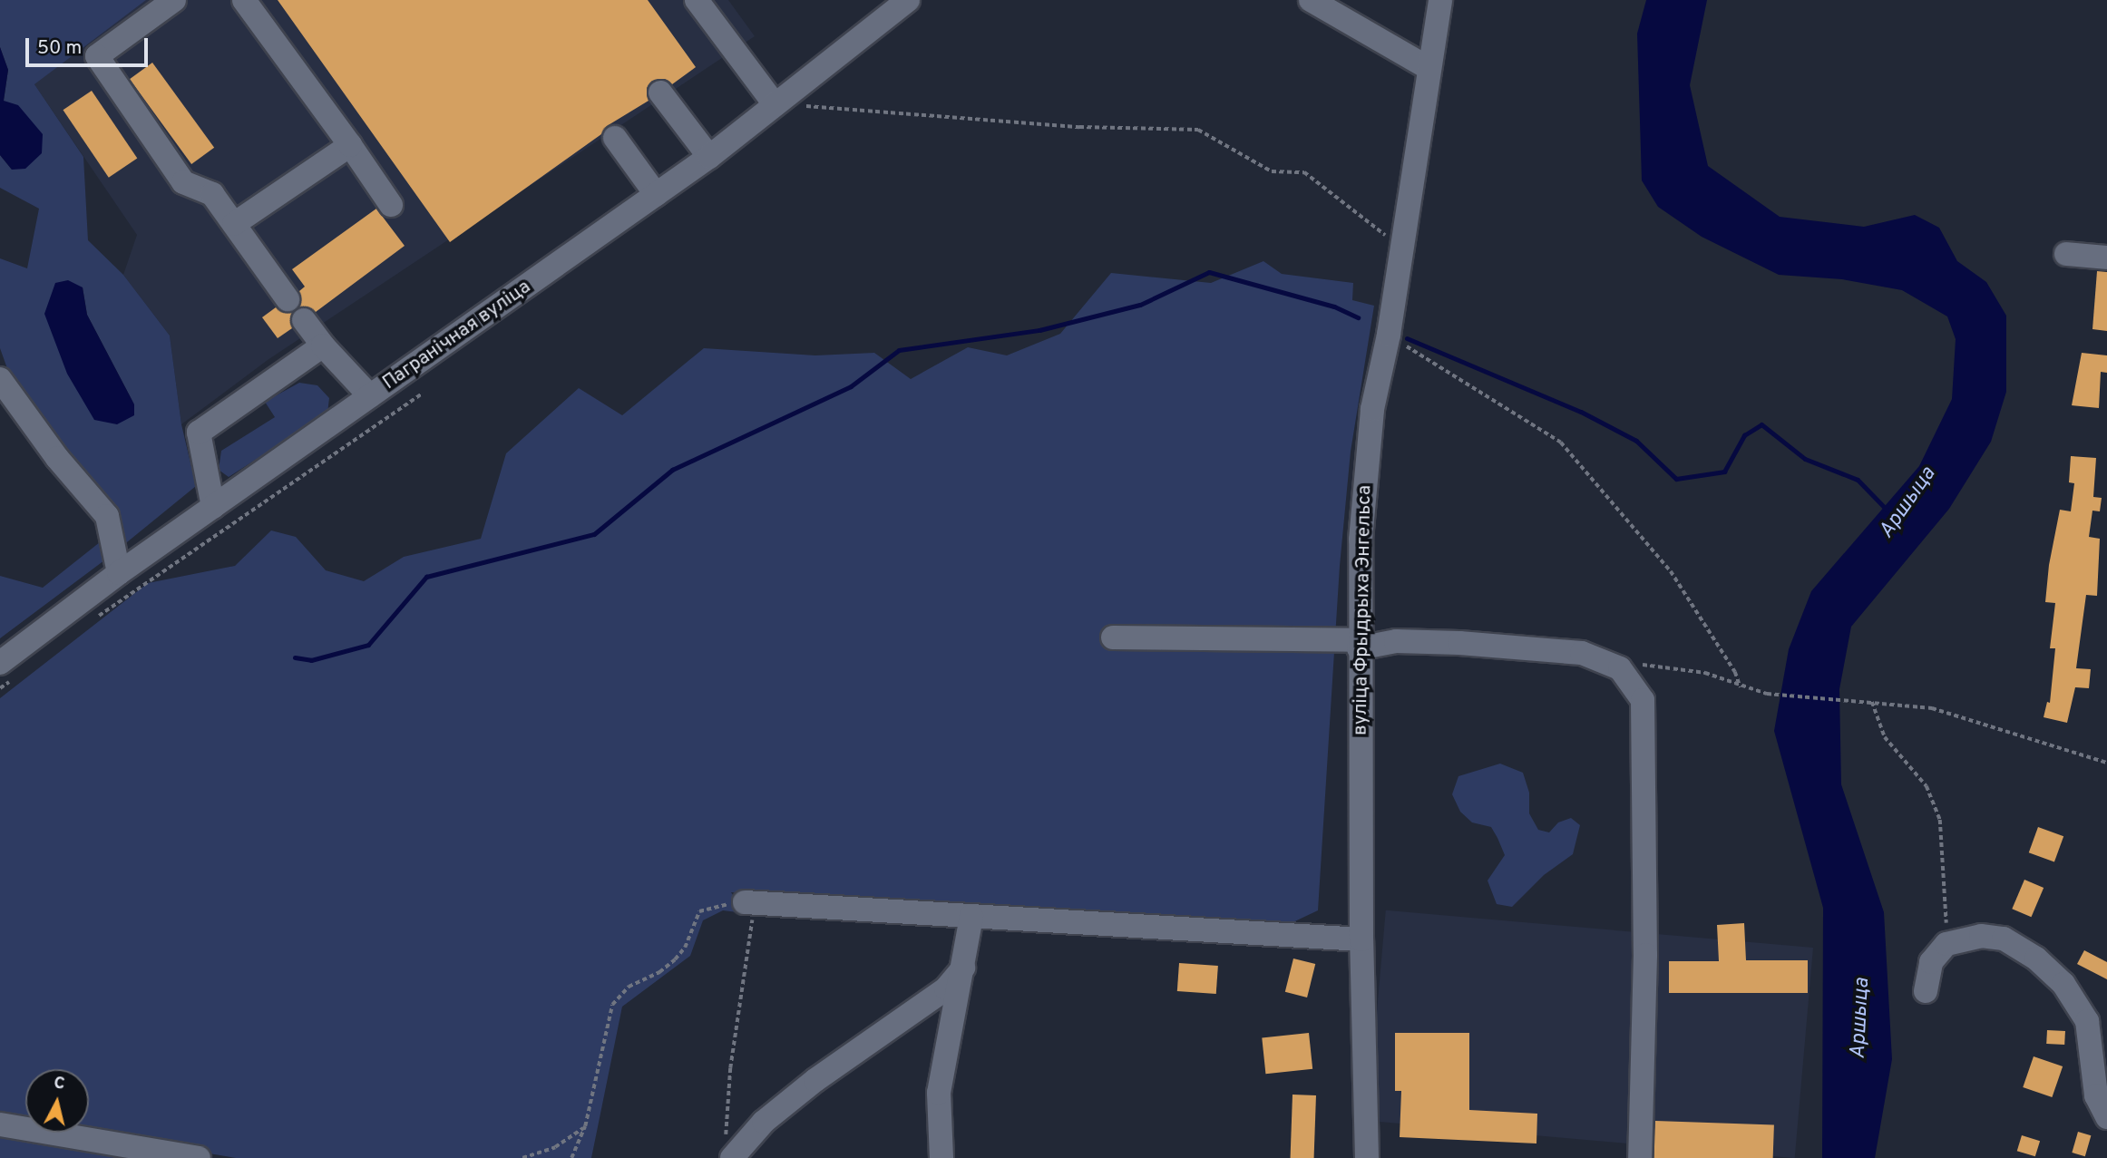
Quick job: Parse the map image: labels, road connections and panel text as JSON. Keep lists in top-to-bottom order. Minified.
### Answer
{"streets":{"street":["Пагранічная вуліца","вуліца Фрыдрыха Энгельса"]},"water":["Аршыца"],"scale_bar":"50 m","north":"top"}
